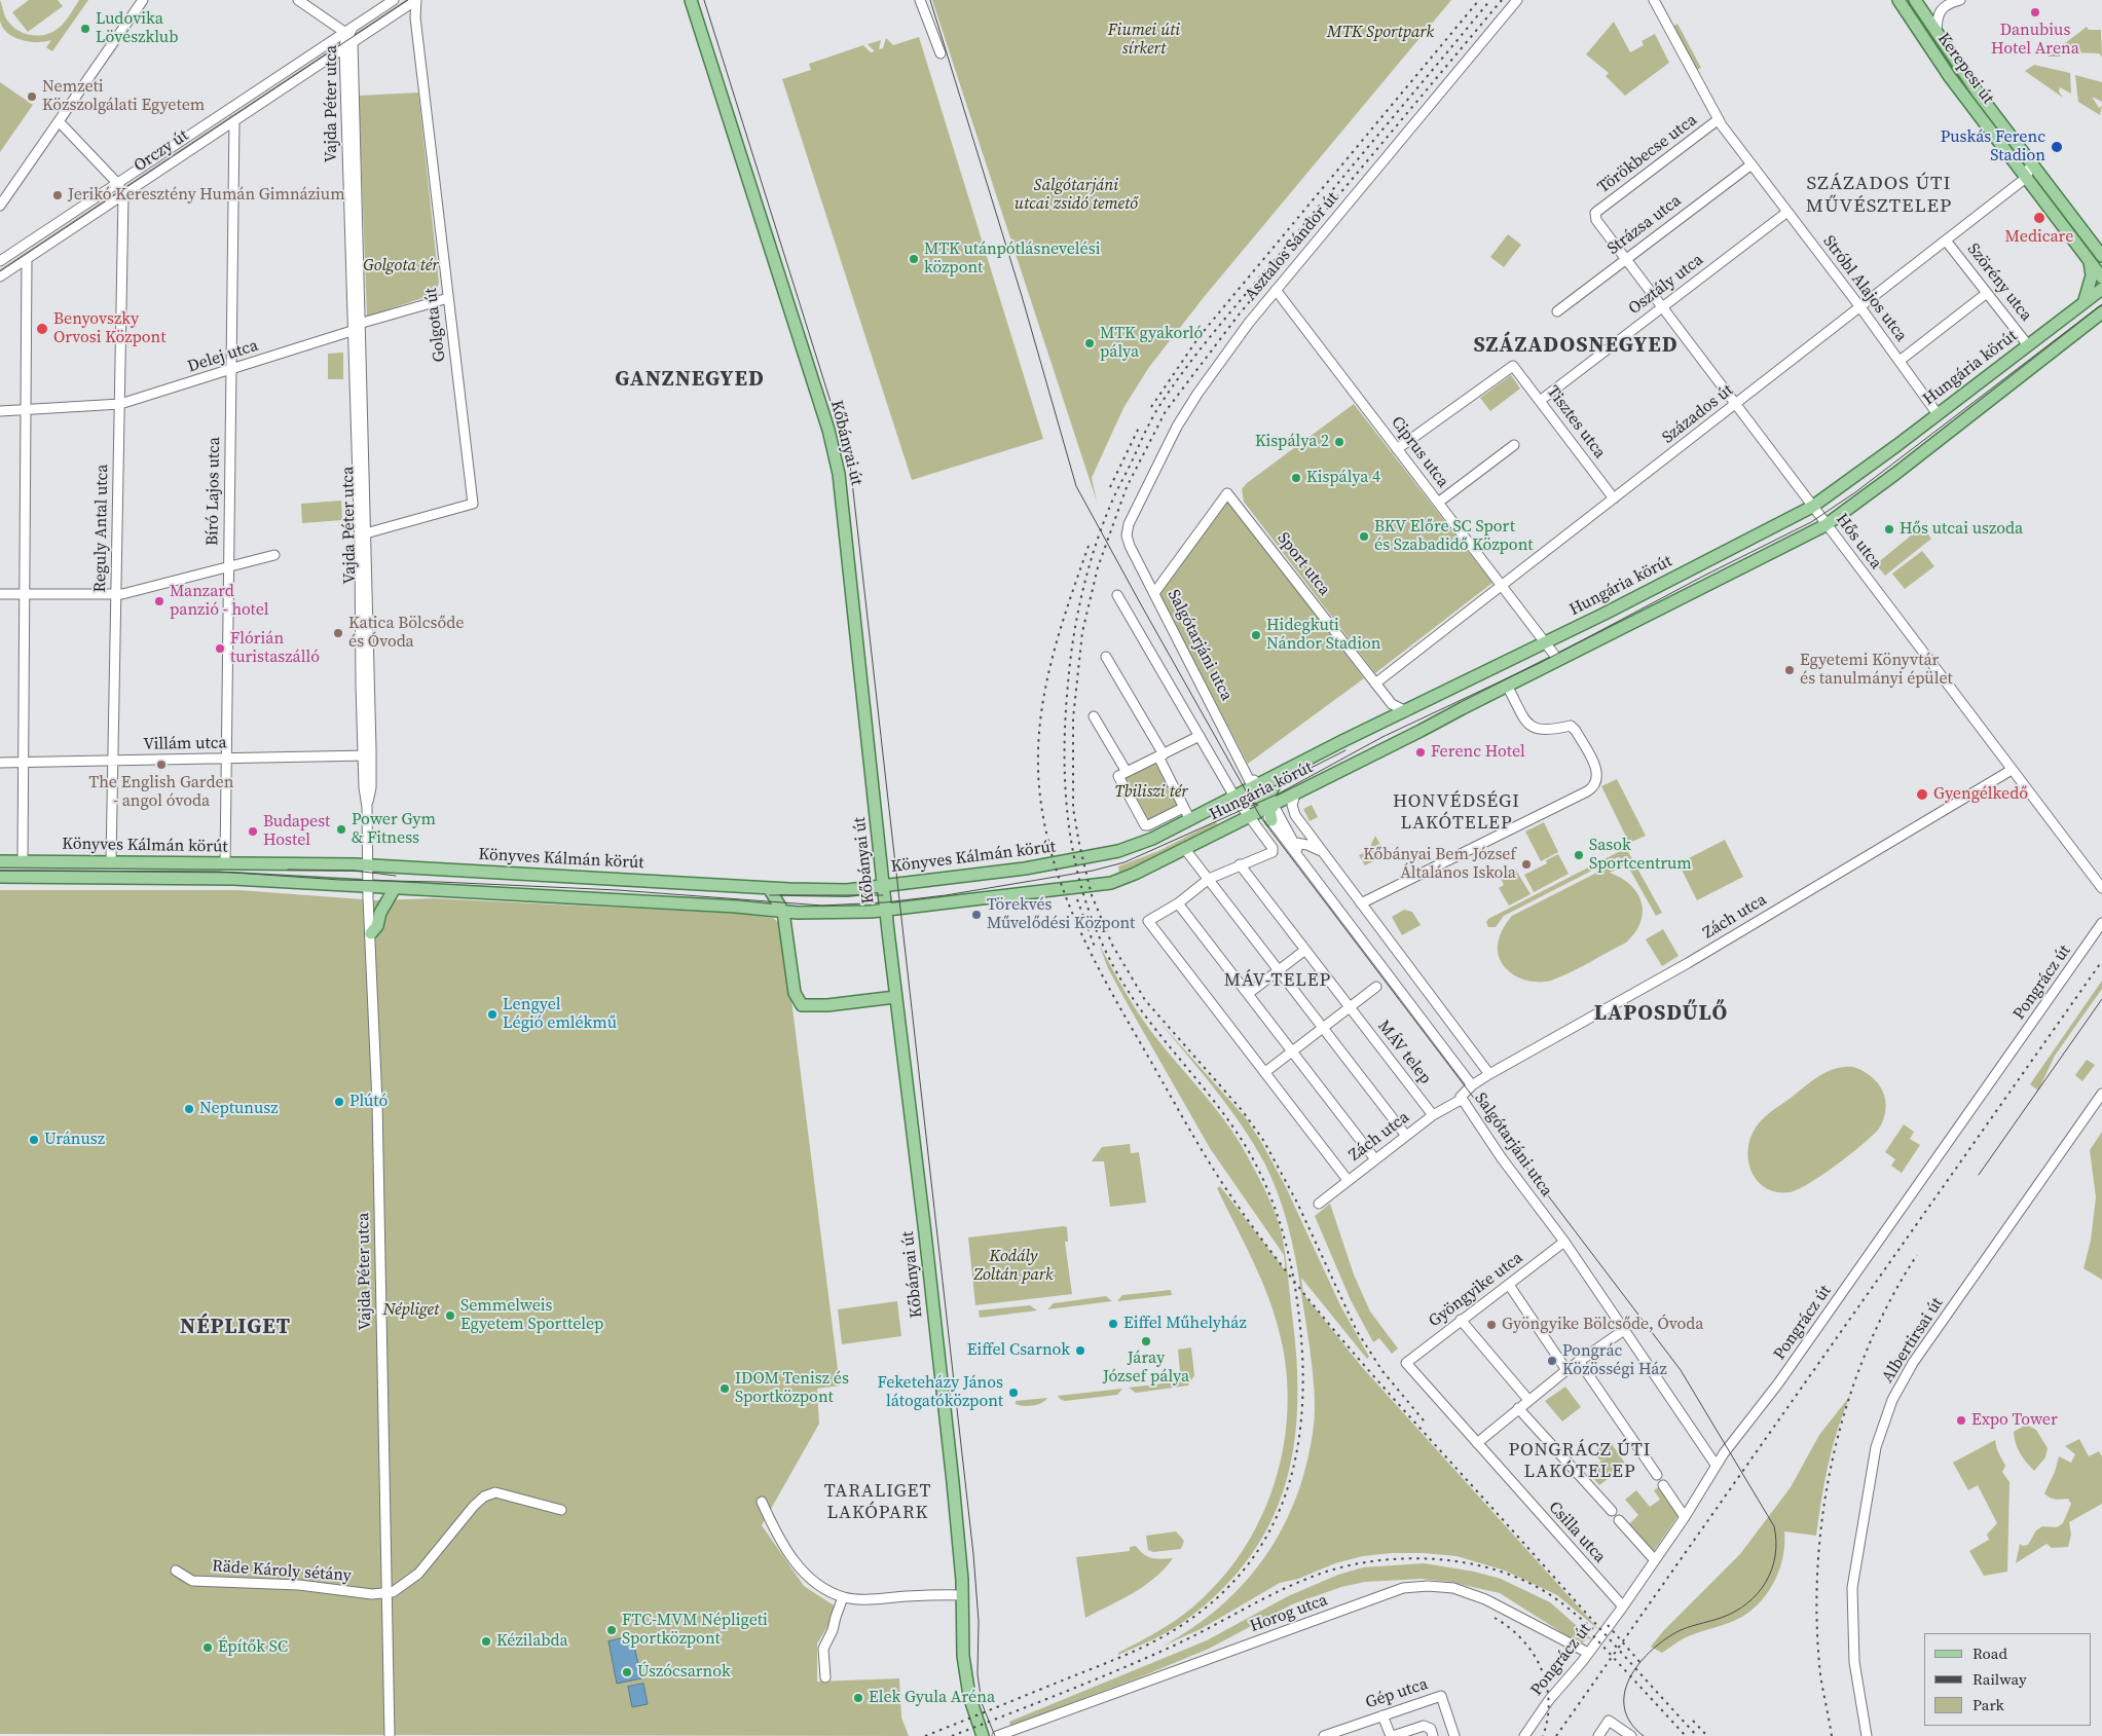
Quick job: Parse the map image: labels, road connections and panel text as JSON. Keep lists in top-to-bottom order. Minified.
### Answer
{"streets":{"main road":["Kerepesi út","Hungária körút","Kőbányai út","Könyves Kálmán körút"],"street":["Vajda Péter utca","Orczy út","Törökbecse utca","Strázsa utca","Asztalos Sándor út","Szörény utca","Osztály utca","Stróbl Alajos utca","Golgota út","Delej utca","Százados út","Tisztes utca","Ciprus utca","Bíró Lajos utca","Reguly Antal utca","Hős utca","Sport utca","Salgótarjáni utca","Villám utca","Zách utca","Pongrácz út","MÁV telep","Gyöngyike utca","Albertirsai út","Csilla utca","Räde Károly sétány","Horog utca","Gép utca"]},"crossings":[["Kerepesi út","Százados út"],["Vajda Péter utca","Orczy út"],["Vajda Péter utca","Golgota út"],["Vajda Péter utca","Delej utca"],["Vajda Péter utca","Villám utca"],["Vajda Péter utca","Könyves Kálmán körút"],["Vajda Péter utca","Räde Károly sétány"],["Orczy út","Golgota út"],["Orczy út","Bíró Lajos utca"],["Orczy út","Reguly Antal utca"],["Törökbecse utca","Stróbl Alajos utca"],["Törökbecse utca","Hős utca"],["Strázsa utca","Stróbl Alajos utca"],["Strázsa utca","Hős utca"],["Asztalos Sándor út","Ciprus utca"],["Asztalos Sándor út","Salgótarjáni utca"],["Szörény utca","Hungária körút"],["Szörény utca","Százados út"],["Osztály utca","Stróbl Alajos utca"],["Osztály utca","Tisztes utca"],["Osztály utca","Hős utca"],["Stróbl Alajos utca","Hungária körút"],["Stróbl Alajos utca","Százados út"],["Golgota út","Delej utca"],["Delej utca","Bíró Lajos utca"],["Delej utca","Reguly Antal utca"],["Hungária körút","Ciprus utca"],["Hungária körút","Hős utca"],["Hungária körút","Salgótarjáni utca"],["Hungária körút","Könyves Kálmán körút"],["Százados út","Tisztes utca"],["Százados út","Ciprus utca"],["Százados út","Hős utca"],["Százados út","Sport utca"],["Tisztes utca","Ciprus utca"],["Kőbányai út","Könyves Kálmán körút"],["Bíró Lajos utca","Villám utca"],["Bíró Lajos utca","Könyves Kálmán körút"],["Reguly Antal utca","Villám utca"],["Reguly Antal utca","Könyves Kálmán körút"],["Hős utca","Zách utca"],["Sport utca","Salgótarjáni utca"],["Salgótarjáni utca","Zách utca"],["Salgótarjáni utca","Pongrácz út"],["Salgótarjáni utca","Gyöngyike utca"],["Zách utca","MÁV telep"],["Pongrácz út","Csilla utca"],["Pongrácz út","Horog utca"],["Gyöngyike utca","Csilla utca"]],"districts":["SZÁZADOS ÚTI MŰVÉSZTELEP","SZÁZADOSNEGYED","GANZNEGYED","HONVÉDSÉGI LAKÓTELEP","MÁV-TELEP","LAPOSDŰLŐ","NÉPLIGET","PONGRÁCZ ÚTI LAKÓTELEP","TARALIGET LAKÓPARK"],"parks":["Fiumei úti sírkert","MTK Sportpark","Salgótarjáni utcai zsidó temető","Golgota tér","Tbiliszi tér","Kodály Zoltán park","Népliget"],"places":["Danubius Hotel Arena","Ludovika Lövészklub","Nemzeti Közszolgálati Egyetem","Puskás Ferenc Stadion","Jerikó Keresztény Humán Gimnázium","Medicare","MTK utánpótlásnevelési központ","Benyovszky Orvosi Központ","MTK gyakorló pálya","Kispálya 2","Kispálya 4","Hős utcai uszoda","BKV Előre SC Sport és Szabadidő Központ","Manzard panzió - hotel","Katica Bölcsőde és Óvoda","Hidegkuti Nándor Stadion","Flórián turistaszálló","Egyetemi Könyvtár és tanulmányi épület","Ferenc Hotel","The English Garden - angol óvoda","Gyengélkedő","Power Gym & Fitness","Budapest Hostel","Sasok Sportcentrum","Kőbányai Bem József Általános Iskola","Törekvés Művelődési Központ","Lengyel Légió emlékmű","Plútó","Neptunusz","Uránusz","Semmelweis Egyetem Sporttelep","Eiffel Műhelyház","Gyöngyike Bölcsőde, Óvoda","Járay József pálya","Eiffel Csarnok","Pongrác Közösségi Ház","IDOM Tenisz és Sportközpont","Feketeházy János látogatóközpont","Expo Tower","FTC-MVM Népligeti Sportközpont","Kézilabda","Építők SC","Úszócsarnok","Elek Gyula Aréna"],"legend":["Road","Railway","Park"]}
